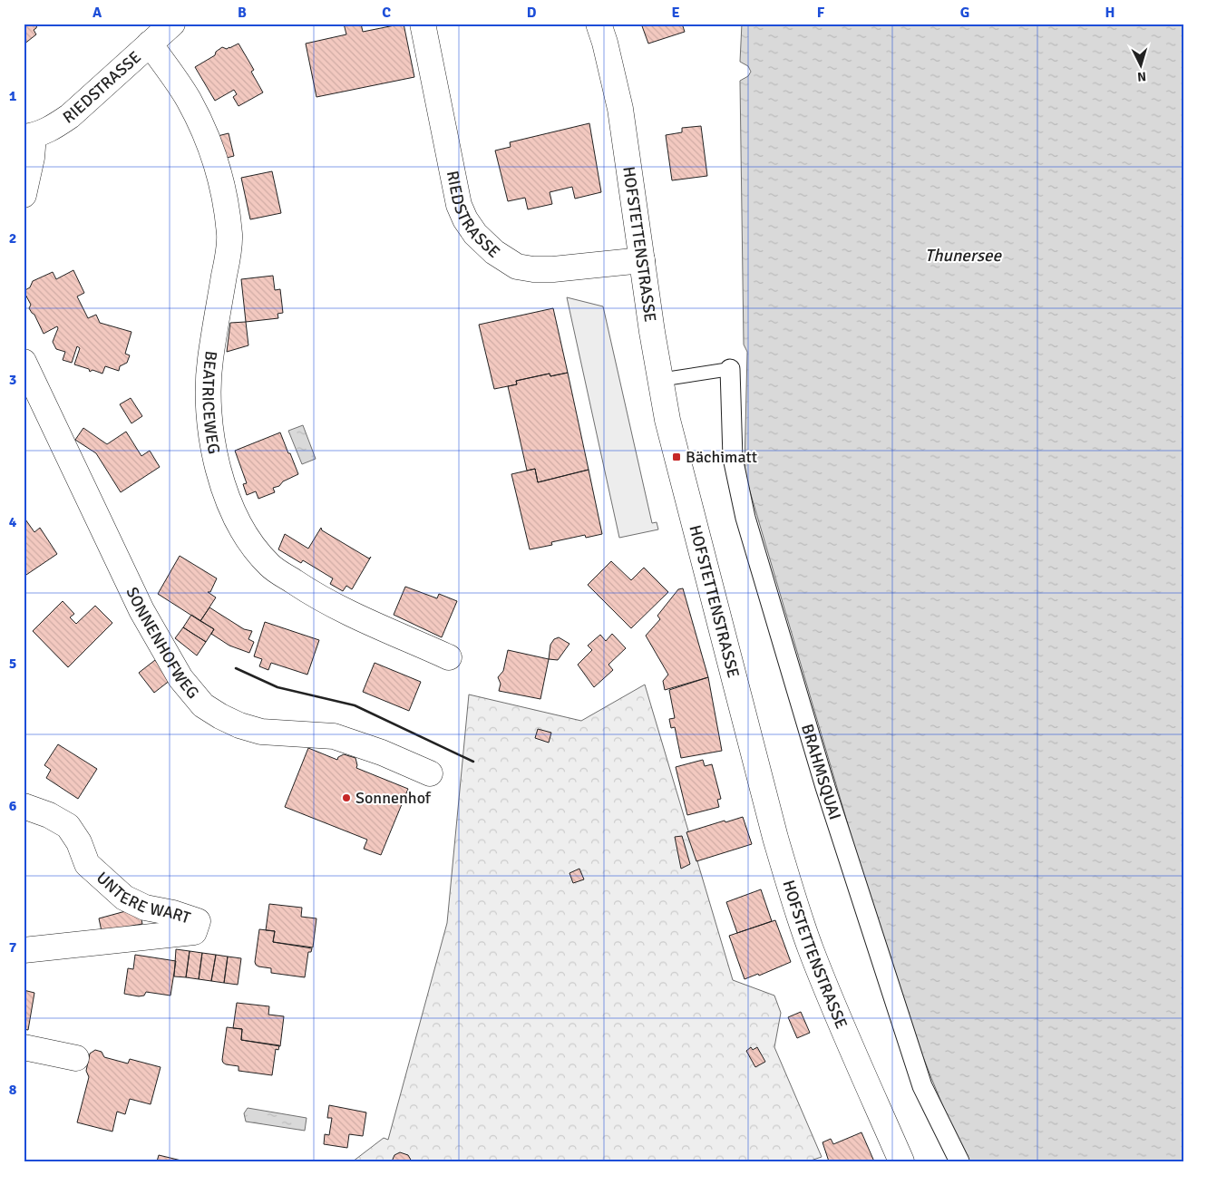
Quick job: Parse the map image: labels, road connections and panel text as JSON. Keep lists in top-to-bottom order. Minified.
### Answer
{"streets":{"street":["RIEDSTRASSE","HOFSTETTENSTRASSE","BEATRICEWEG","SONNENHOFWEG","BRAHMSQUAI","UNTERE WART"]},"crossings":[["RIEDSTRASSE","HOFSTETTENSTRASSE"],["RIEDSTRASSE","BEATRICEWEG"]],"water":["Thunersee"],"places":{"transit":["Bächimatt"],"other":["Sonnenhof"]},"north":"bottom","grid":{"columns":["A","B","C","D","E","F","G","H"],"rows":["1","2","3","4","5","6","7","8"]}}
